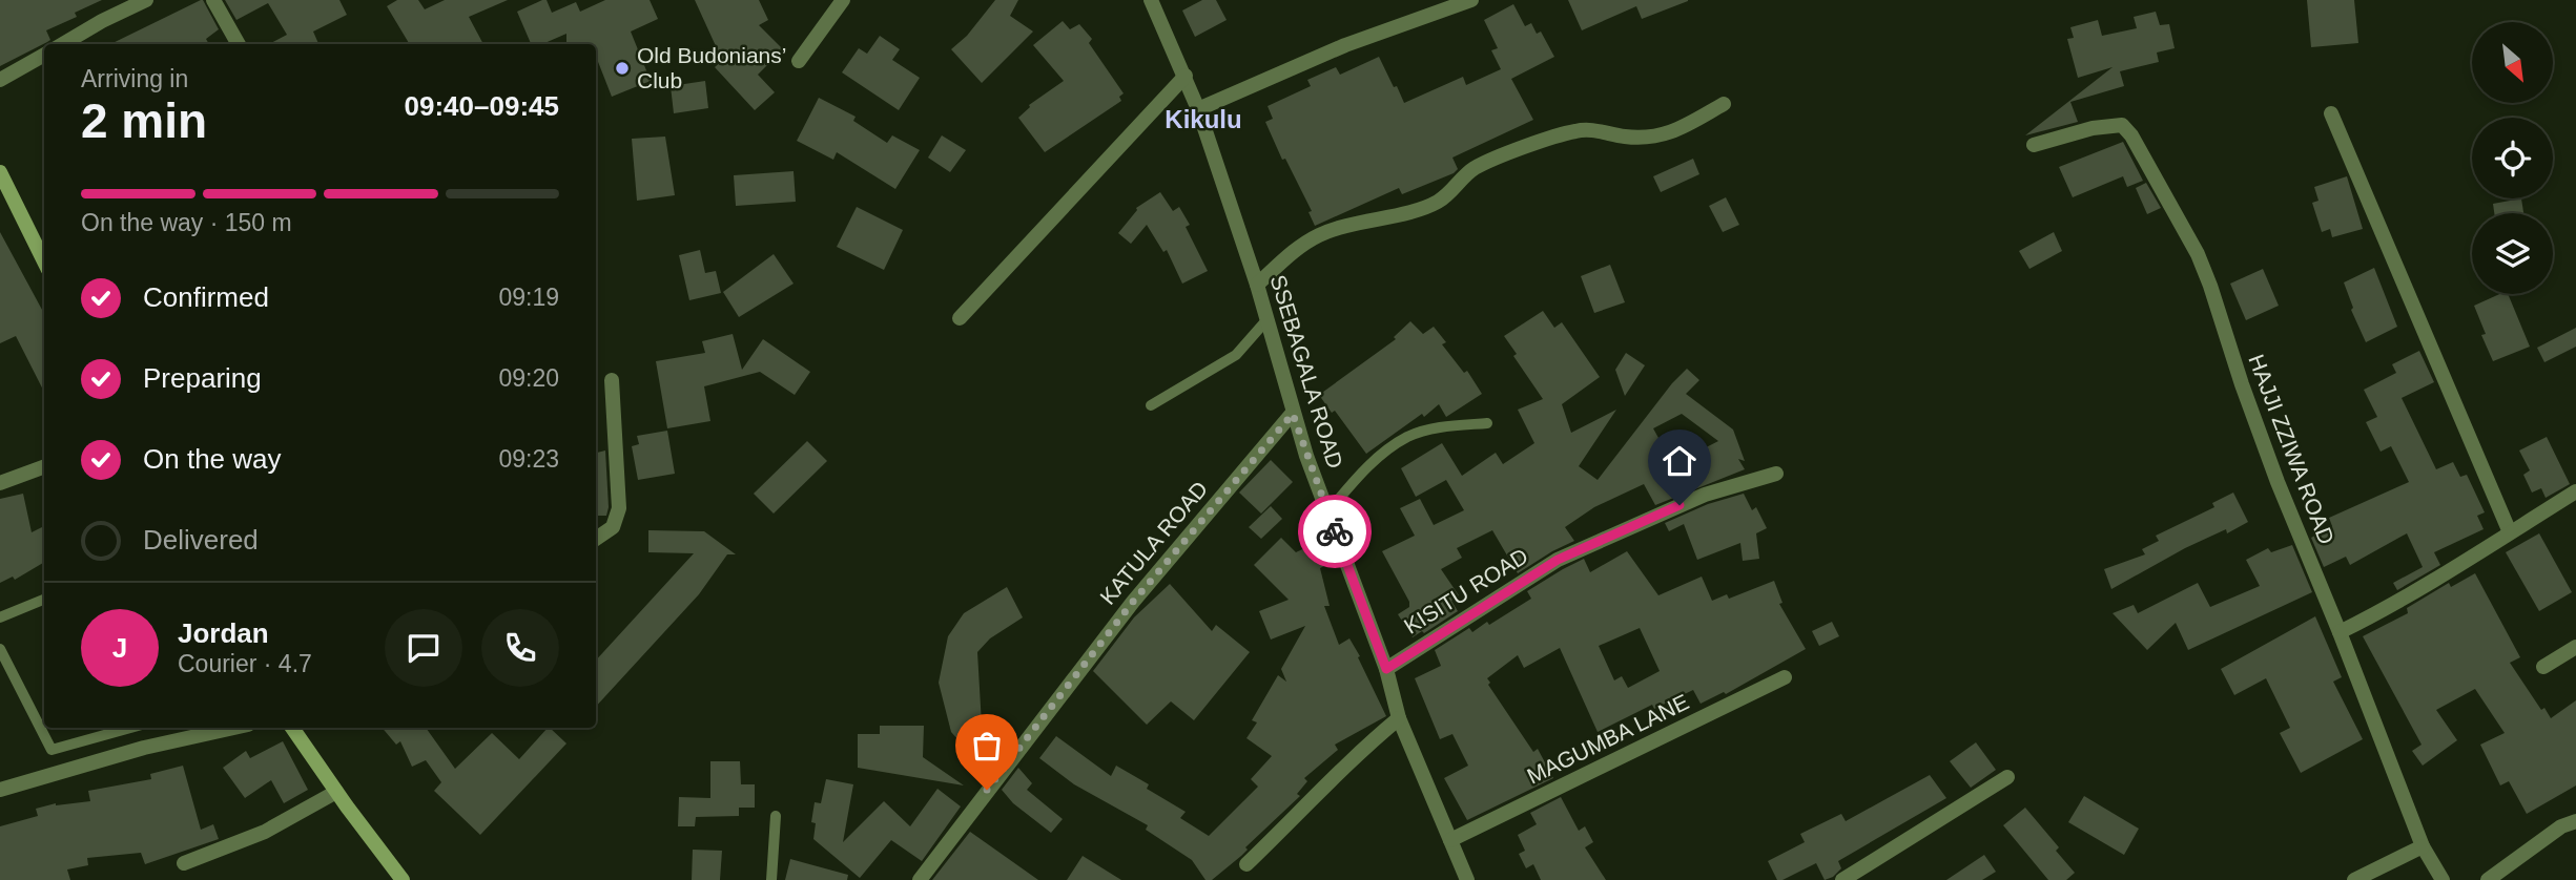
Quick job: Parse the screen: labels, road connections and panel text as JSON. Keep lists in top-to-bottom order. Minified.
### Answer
{"streets":{"street":["SSEBAGALA ROAD","HAJJI ZZIWA ROAD","KATULA ROAD","KISITU ROAD","MAGUMBA LANE"]},"crossings":[["SSEBAGALA ROAD","KATULA ROAD"],["SSEBAGALA ROAD","KISITU ROAD"],["SSEBAGALA ROAD","MAGUMBA LANE"]],"districts":["Kikulu"],"places":["Old Budonians’ Club"],"north":"bottom right","page":{"heading":["2 min","Arriving in","09:40–09:45"],"panel":["Jordan","Courier · 4.7"],"bar":"On the way · 150 m","list":[["Confirmed","09:19"],["Preparing","09:20"],["On the way","09:23"],"Delivered"],"round":"J"}}
